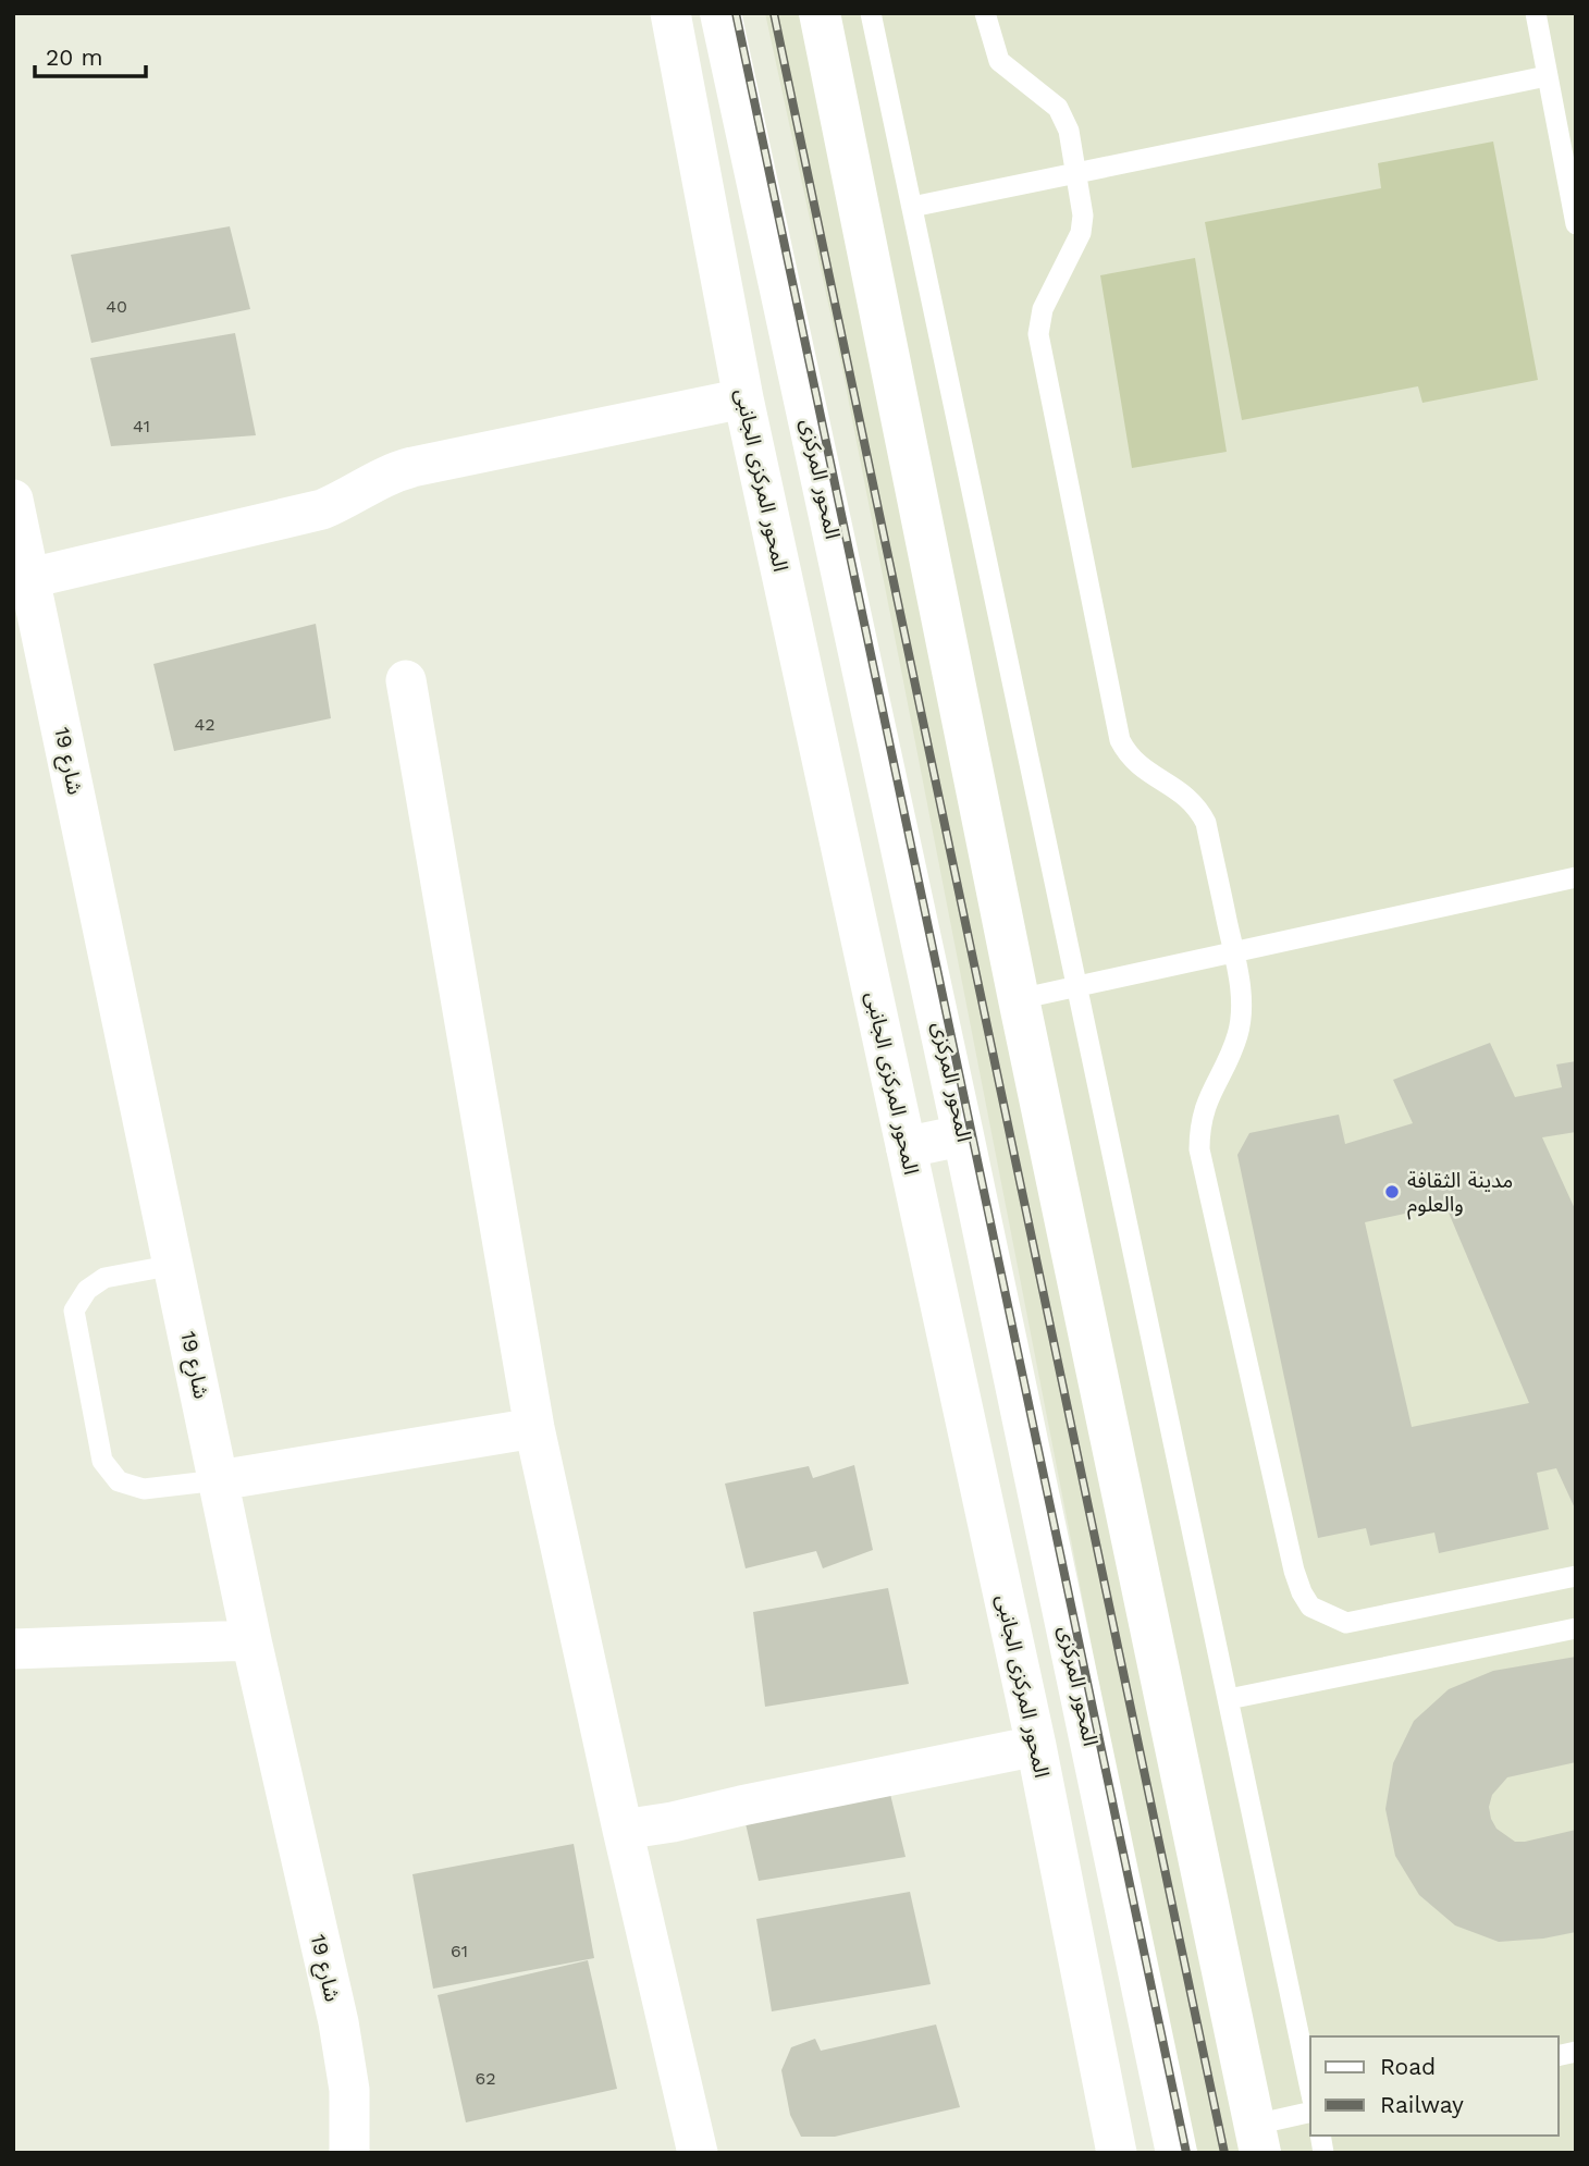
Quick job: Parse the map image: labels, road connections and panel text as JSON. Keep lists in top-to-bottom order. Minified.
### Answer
{"streets":{"main road":["المحور المركزى"],"street":["المحور المركزى الجانبى","شارع 19"]},"places":["مدينة الثقافة والعلوم"],"house_numbers":["40","41","42","61","62"],"legend":["Road","Railway"],"scale_bar":"20 m"}
